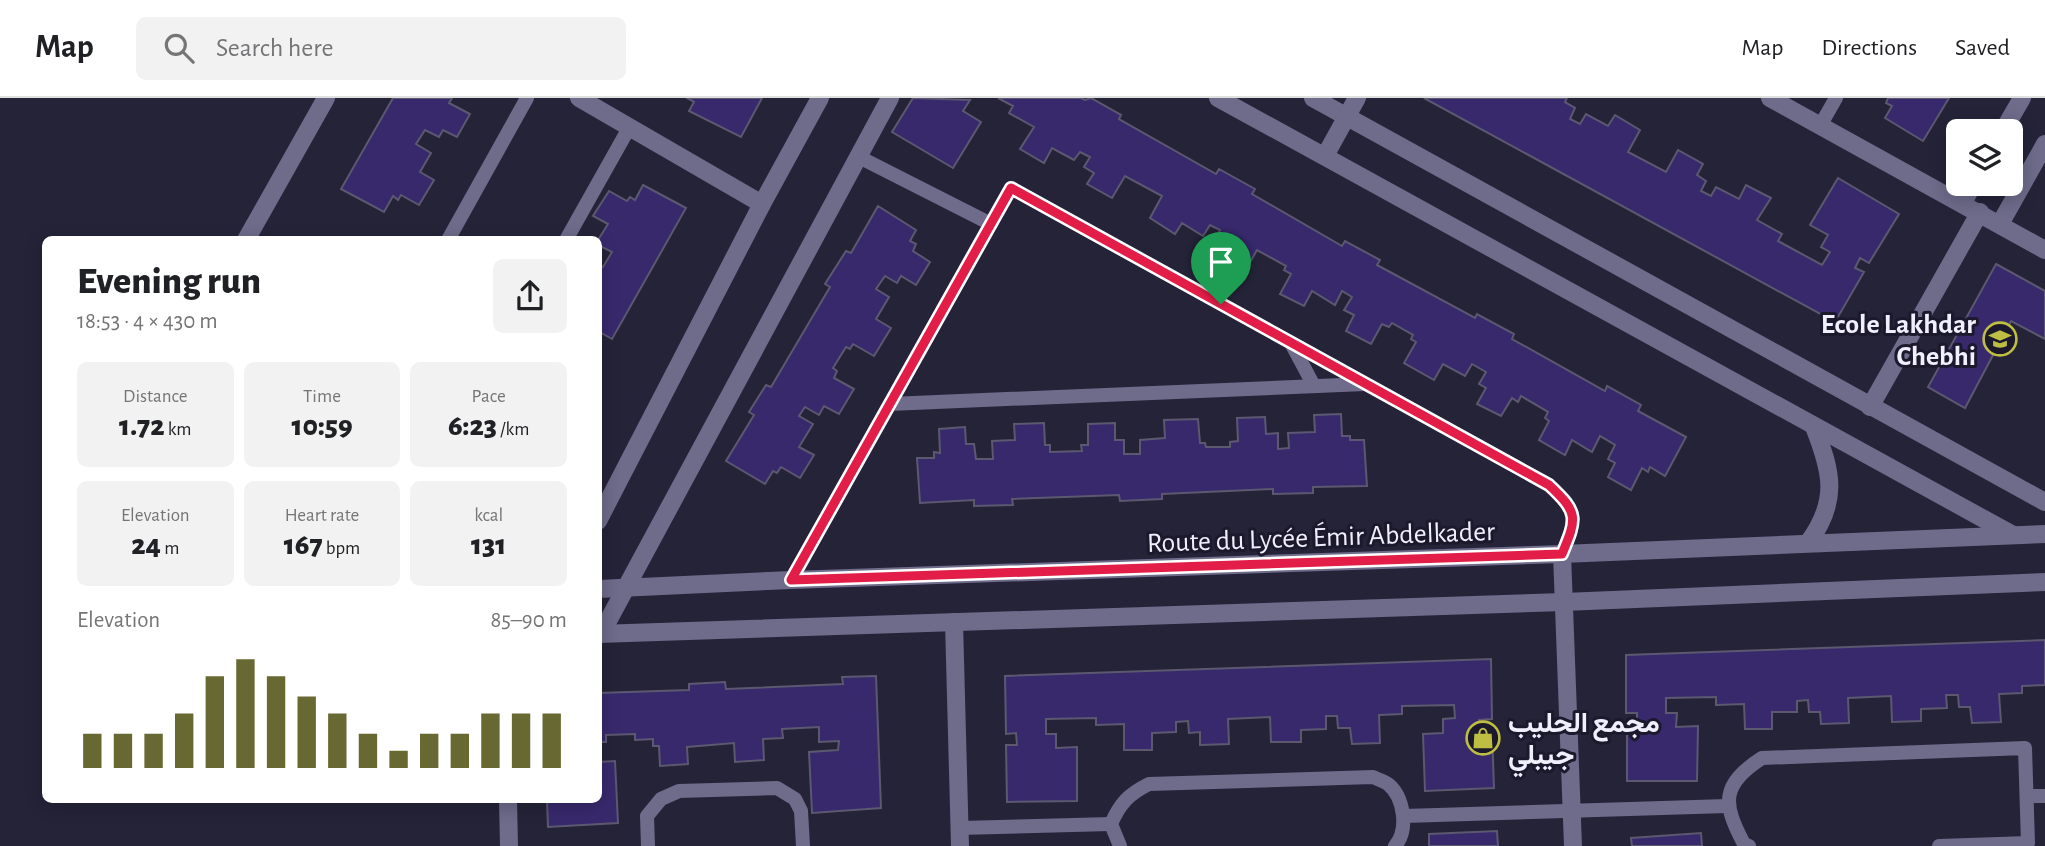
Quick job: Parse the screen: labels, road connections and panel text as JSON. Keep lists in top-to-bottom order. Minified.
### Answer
{"streets":{"street":["Route du Lycée Émir Abdelkader"]},"places":{"school or university":["Ecole Lakhdar Chebhi"],"shop":["مجمع الحليب جيبلي"]},"page":{"header":"Map","search":"Search here","nav":["Map","Directions","Saved"],"heading":["Evening run","18:53 · 4 × 430 m"],"stats":[["Distance","1.72 km"],["Time","10:59"],["Pace","6:23 /km"],["Elevation","24 m"],["Heart rate","167 bpm"],["kcal","131"]],"chart":["Elevation","85–90 m"]}}
